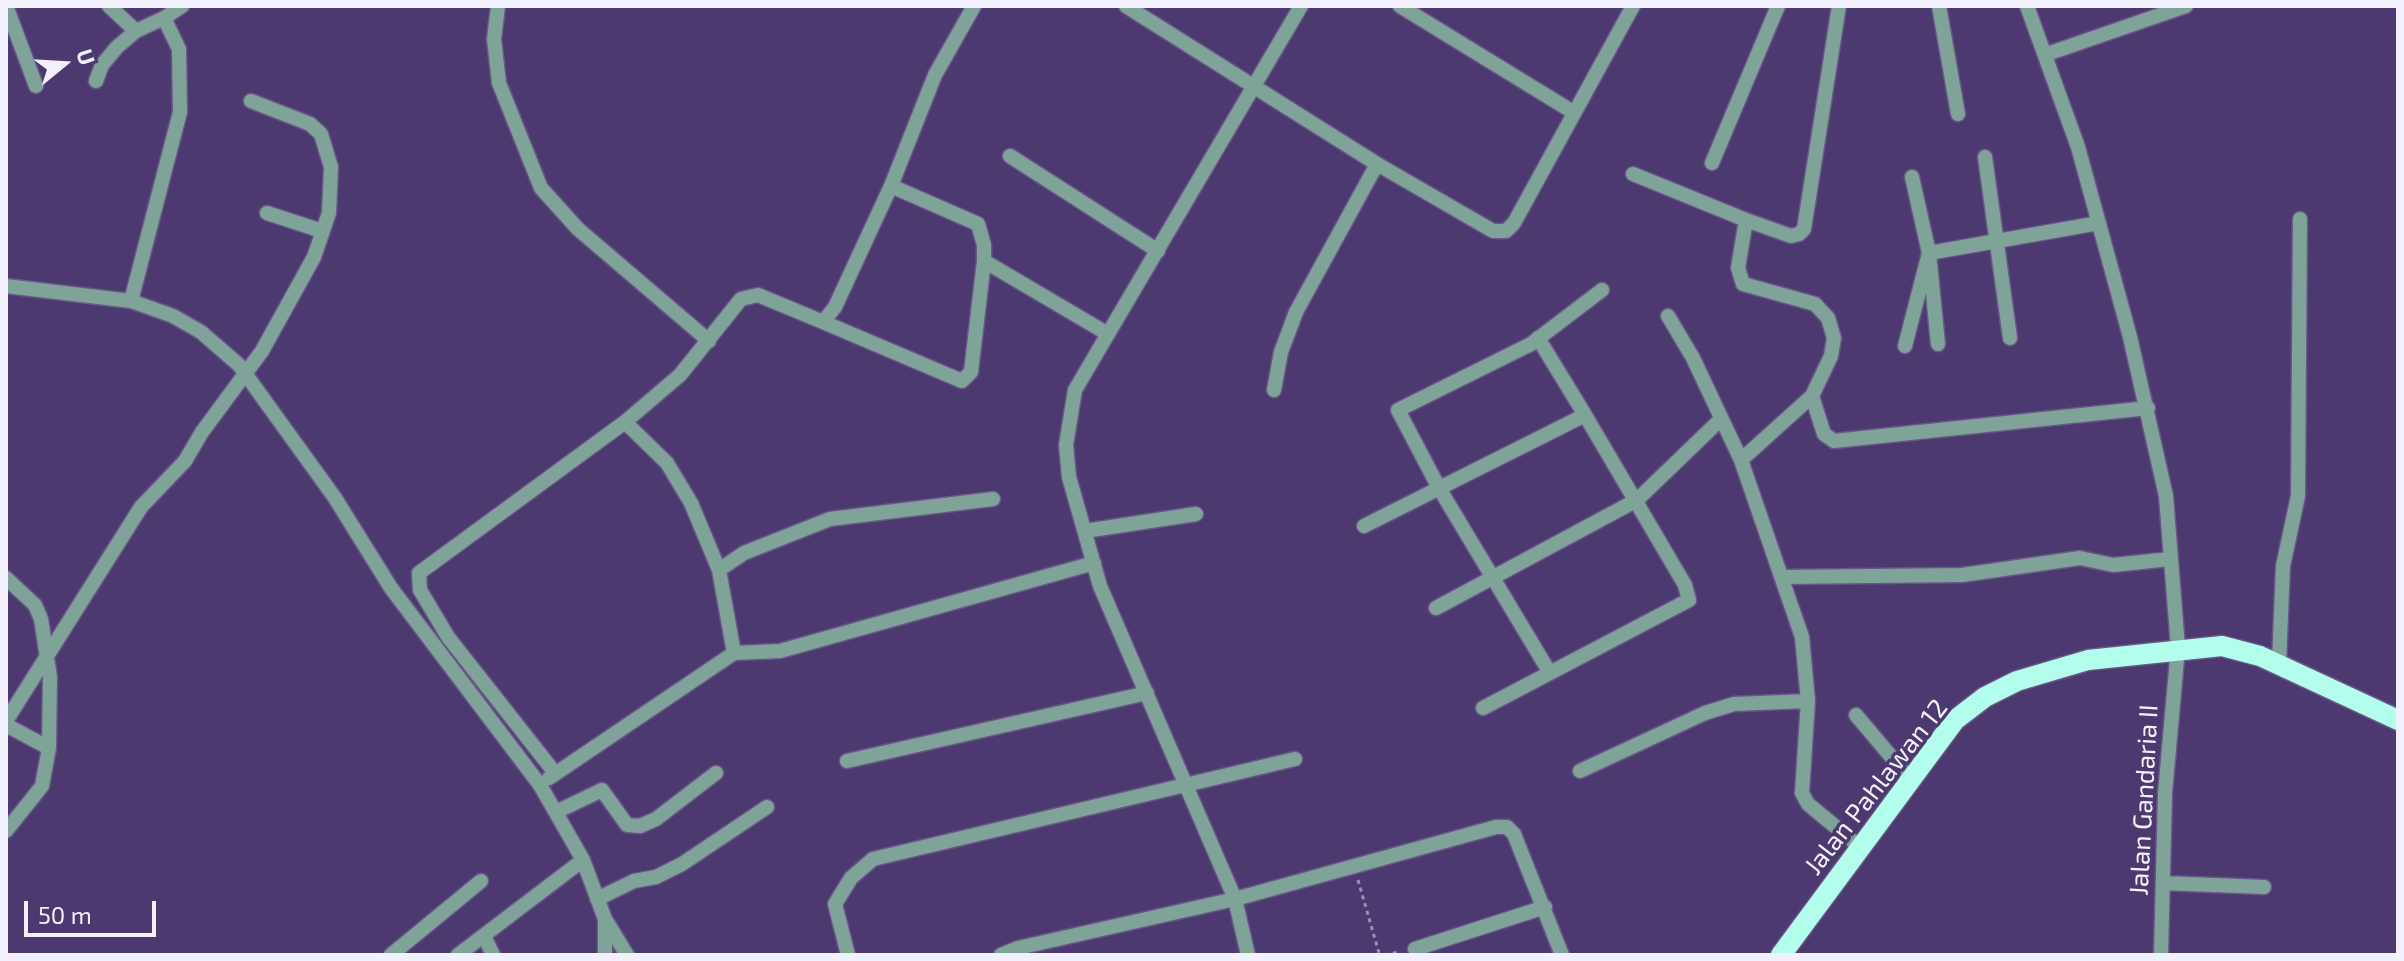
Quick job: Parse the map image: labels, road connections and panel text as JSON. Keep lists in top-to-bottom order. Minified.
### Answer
{"streets":{"main road":["Jalan Pahlawan 12"],"street":["Jalan Gandaria II"]},"crossings":[["Jalan Pahlawan 12","Jalan Gandaria II"]],"scale_bar":"50 m","north":"right"}
